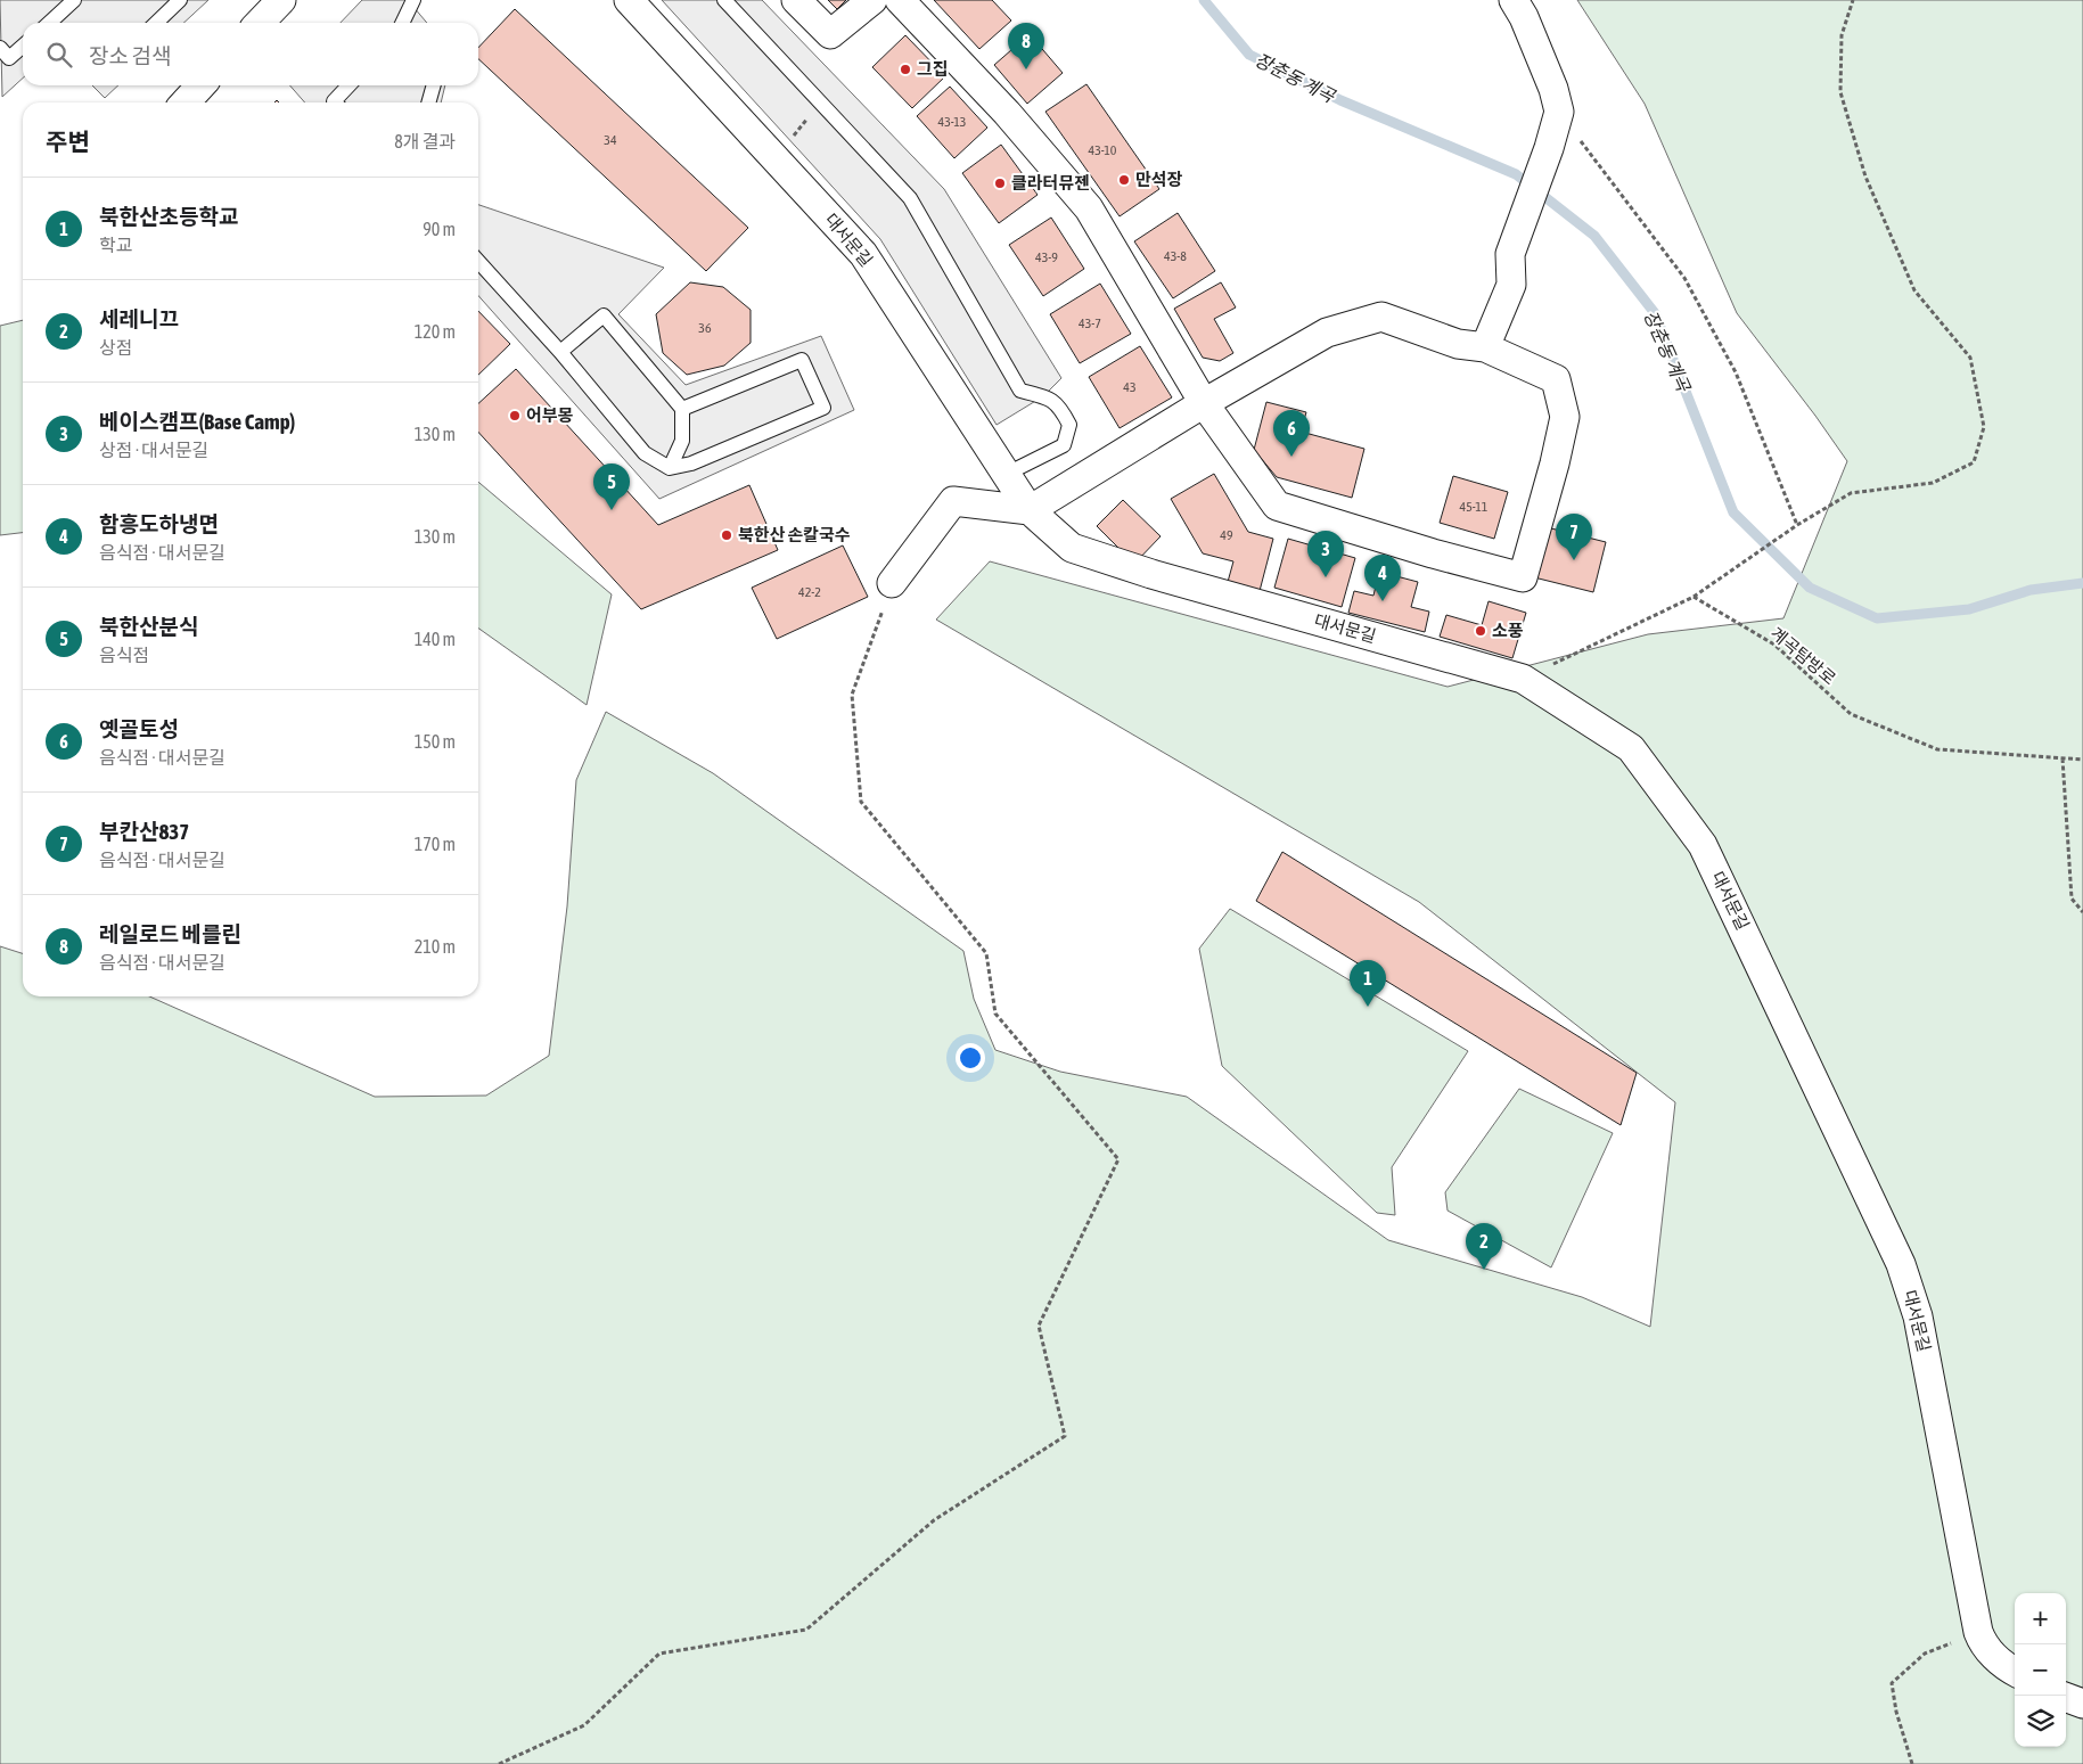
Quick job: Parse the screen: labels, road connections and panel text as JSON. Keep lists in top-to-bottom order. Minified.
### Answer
{"streets":{"street":["대서문길"],"path":["계곡탐방로"]},"water":["장춘동 계곡"],"places":["그집","만석장","클라터뮤젠","어부몽","북한산 손칼국수","소풍"],"house_numbers":["43-13","34","43-10","43-8","43-9","43-7","36","43","45-11","49","42-2"],"page":{"pins":["8","6","5","7","3","4","1","2"],"search":"장소 검색","heading":["주변","8개 결과"],"list":[{"mark":"1","name":"북한산초등학교","note":"학교","value":"90 m"},{"mark":"2","name":"세레니끄","note":"상점","value":"120 m"},{"mark":"3","name":"베이스캠프(Base Camp)","note":"상점 · 대서문길","value":"130 m"},{"mark":"4","name":"함흥도하냉면","note":"음식점 · 대서문길","value":"130 m"},{"mark":"5","name":"북한산분식","note":"음식점","value":"140 m"},{"mark":"6","name":"옛골토성","note":"음식점 · 대서문길","value":"150 m"},{"mark":"7","name":"부칸산837","note":"음식점 · 대서문길","value":"170 m"},{"mark":"8","name":"레일로드 베를린","note":"음식점 · 대서문길","value":"210 m"}],"map_buttons":["+","−"]}}
